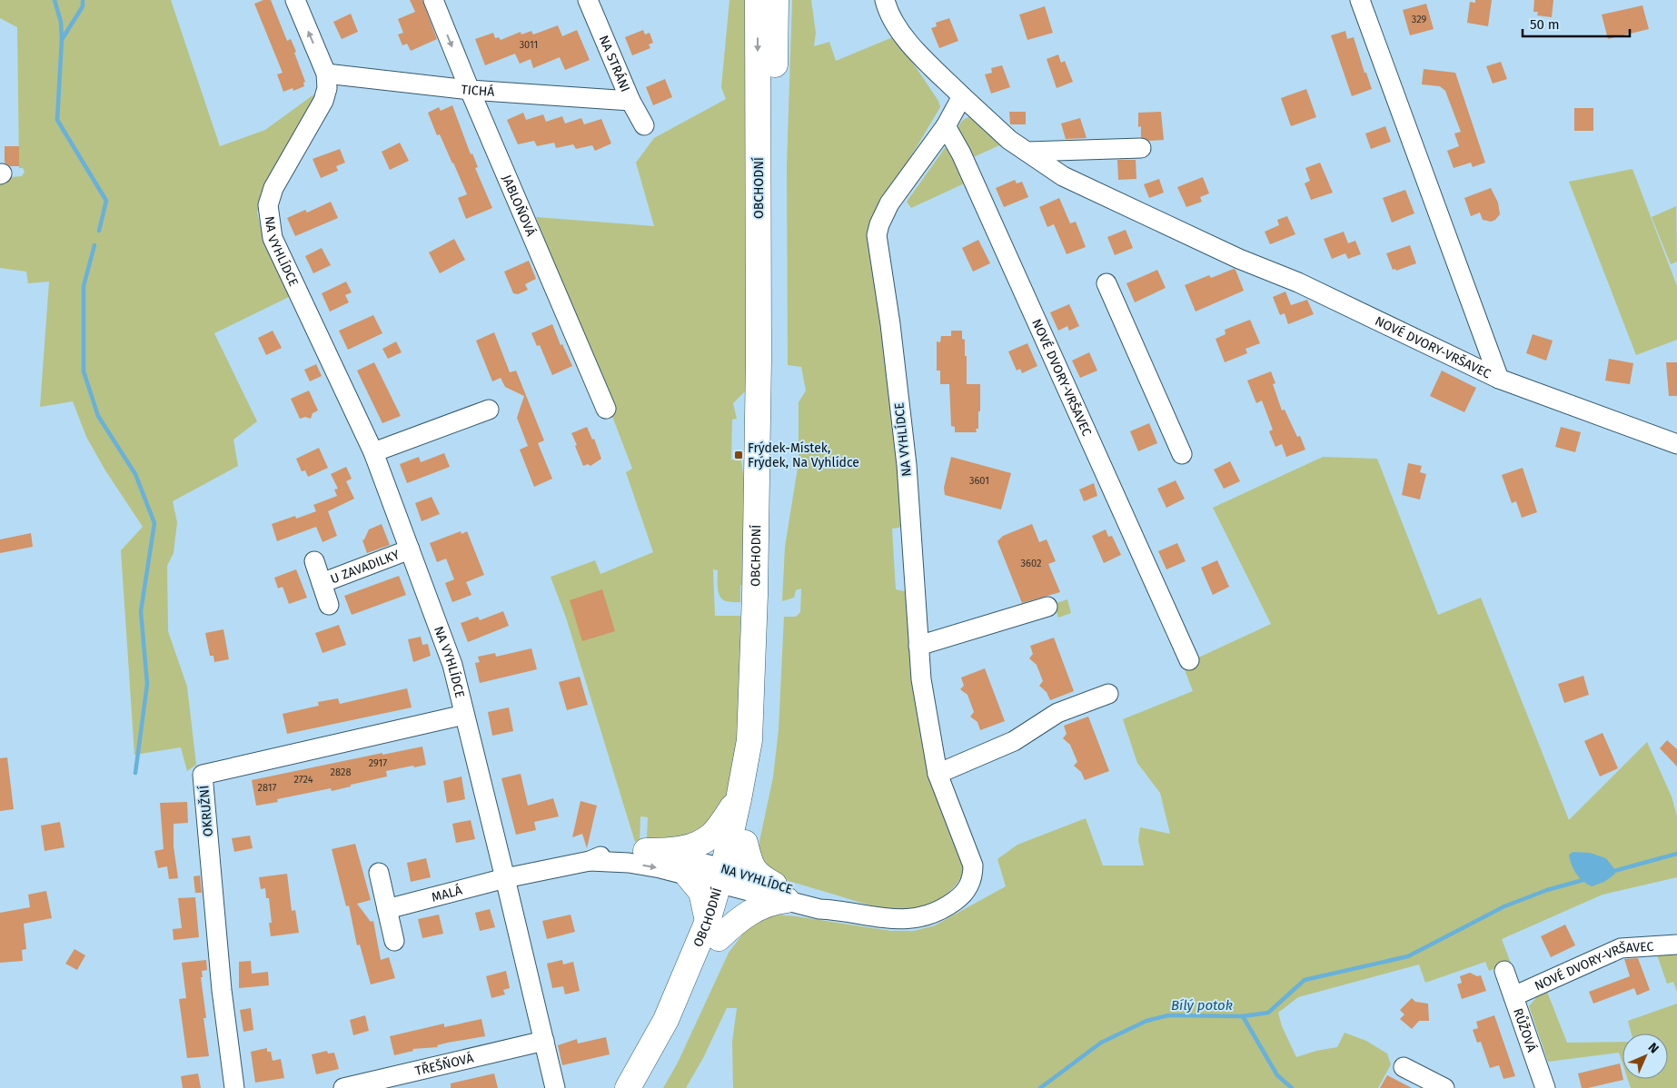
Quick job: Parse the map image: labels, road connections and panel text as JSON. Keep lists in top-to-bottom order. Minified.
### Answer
{"streets":{"main road":["OBCHODNÍ"],"street":["NA STRÁNI","TICHÁ","JABLOŇOVÁ","NA VYHLÍDCE","NOVÉ DVORY-VRŠAVEC","U ZAVADILKY","OKRUŽNÍ","MALÁ","RŮŽOVÁ","TŘEŠŇOVÁ"]},"crossings":[["NA STRÁNI","TICHÁ"],["TICHÁ","JABLOŇOVÁ"],["TICHÁ","NA VYHLÍDCE"],["OBCHODNÍ","NA VYHLÍDCE"],["NA VYHLÍDCE","NOVÉ DVORY-VRŠAVEC"],["NA VYHLÍDCE","U ZAVADILKY"],["NA VYHLÍDCE","OKRUŽNÍ"],["NA VYHLÍDCE","MALÁ"],["NA VYHLÍDCE","TŘEŠŇOVÁ"],["NOVÉ DVORY-VRŠAVEC","RŮŽOVÁ"]],"water":["Bílý potok"],"places":{"transit":["Frýdek-Místek, Frýdek, Na Vyhlídce"]},"house_numbers":["329","3011","3601","3602","2917","2828","2724","2817"],"scale_bar":"50 m","north":"top right"}
